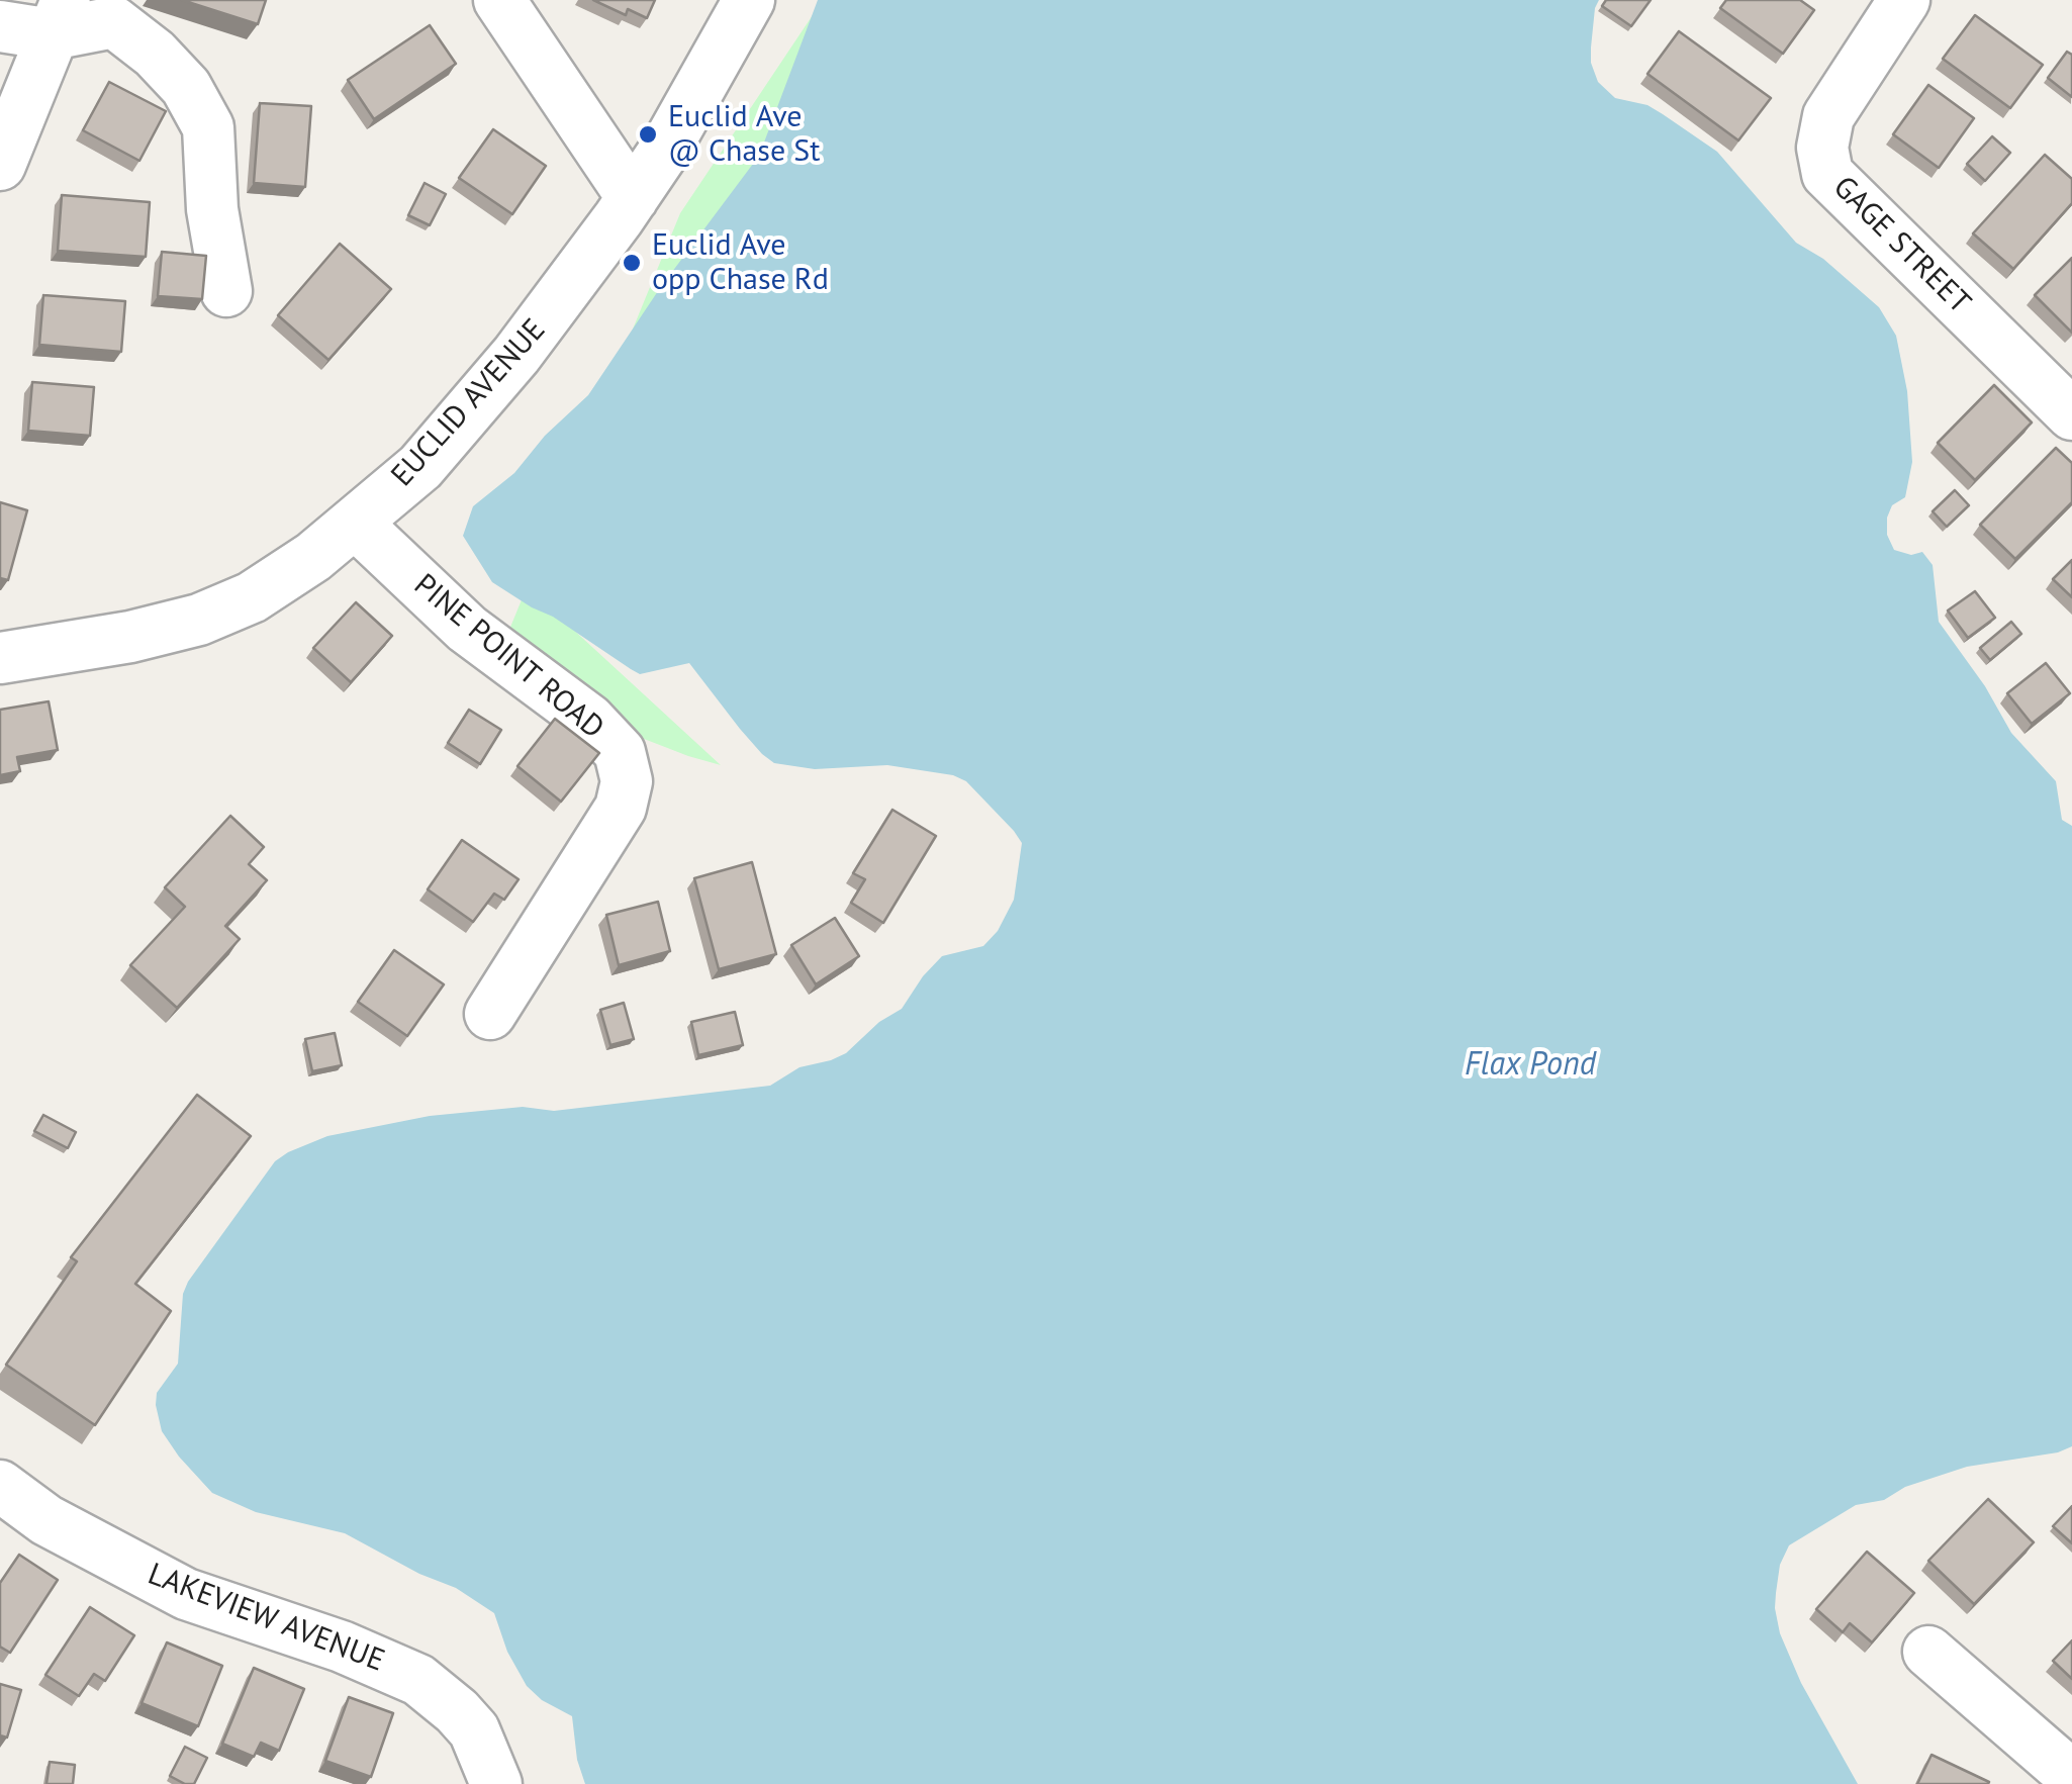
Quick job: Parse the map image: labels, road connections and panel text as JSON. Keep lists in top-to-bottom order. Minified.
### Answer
{"streets":{"street":["GAGE STREET","EUCLID AVENUE","PINE POINT ROAD","LAKEVIEW AVENUE"]},"crossings":[["EUCLID AVENUE","PINE POINT ROAD"]],"water":["Flax Pond"],"places":["Euclid Ave @ Chase St","Euclid Ave opp Chase Rd"]}
